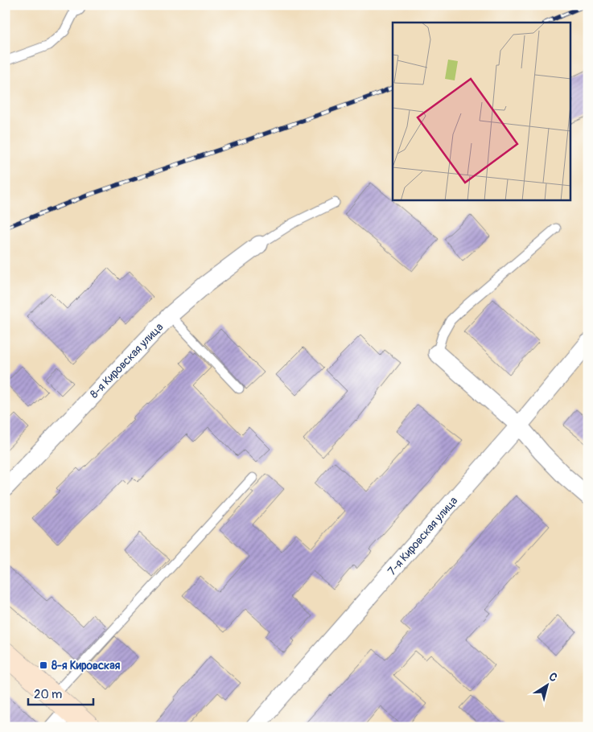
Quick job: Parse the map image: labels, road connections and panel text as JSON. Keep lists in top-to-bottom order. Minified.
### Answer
{"streets":{"street":["8-я Кировская улица","7-я Кировская улица"]},"places":{"transit":["8-я Кировская"]},"scale_bar":"20 m","north":"top right"}
